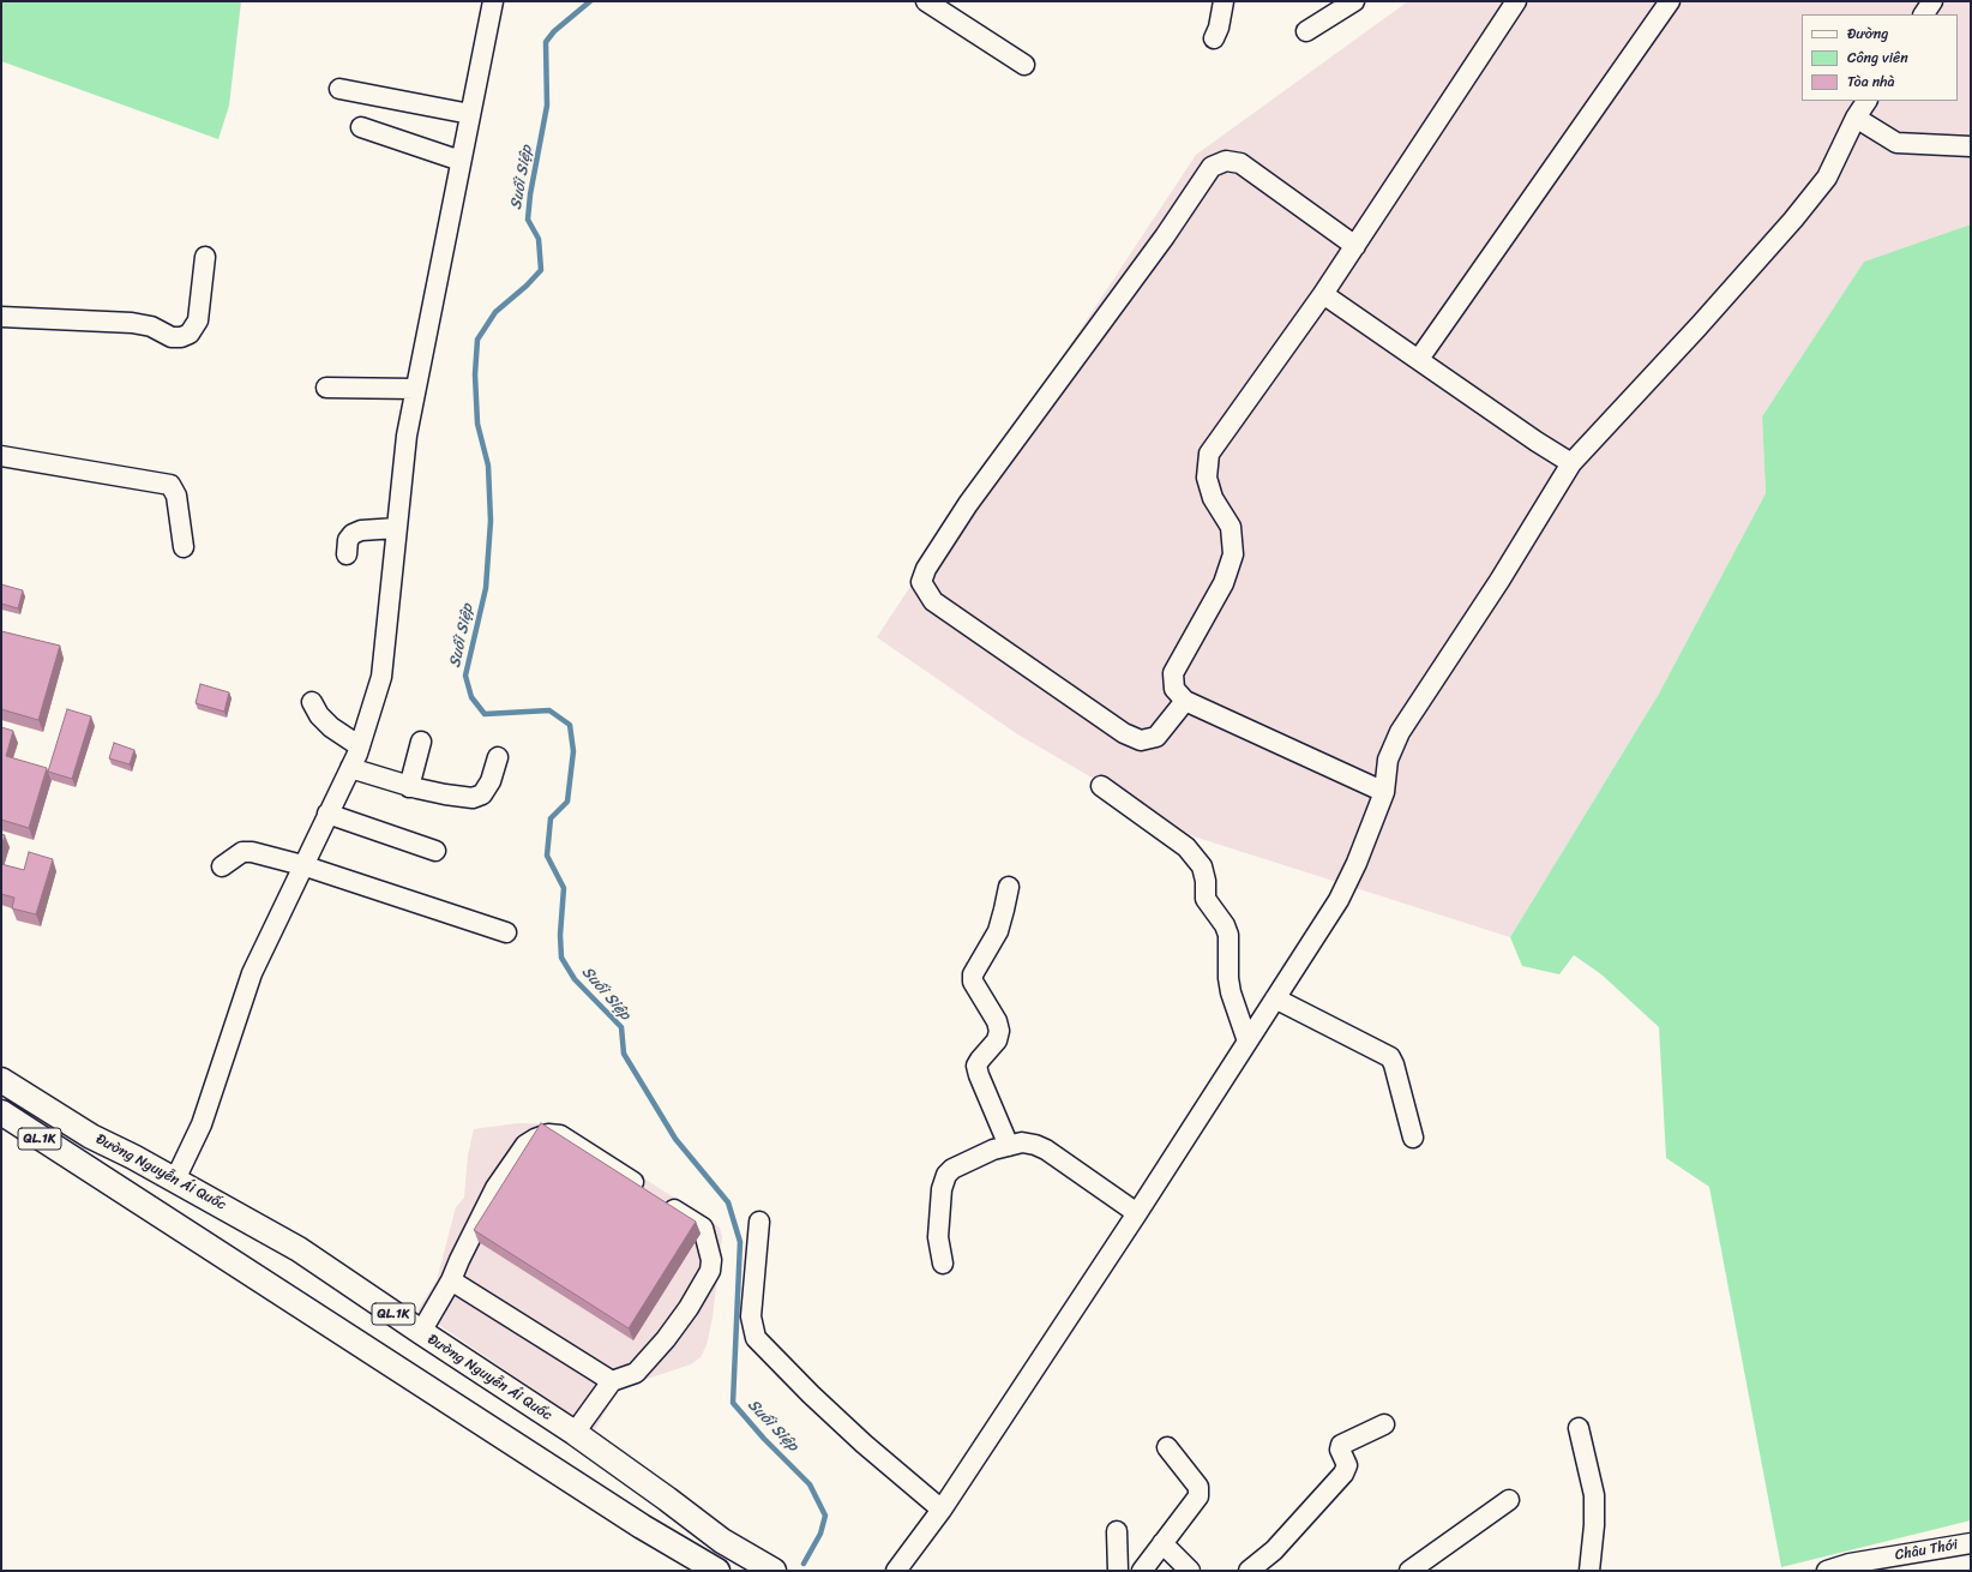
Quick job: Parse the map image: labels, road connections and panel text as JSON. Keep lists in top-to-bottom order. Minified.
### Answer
{"streets":{"main road":["QL.1K","Đường Nguyễn Ái Quốc"],"street":["Châu Thới"]},"water":["Suối Siệp"],"legend":["Đường","Công viên","Tòa nhà"]}
